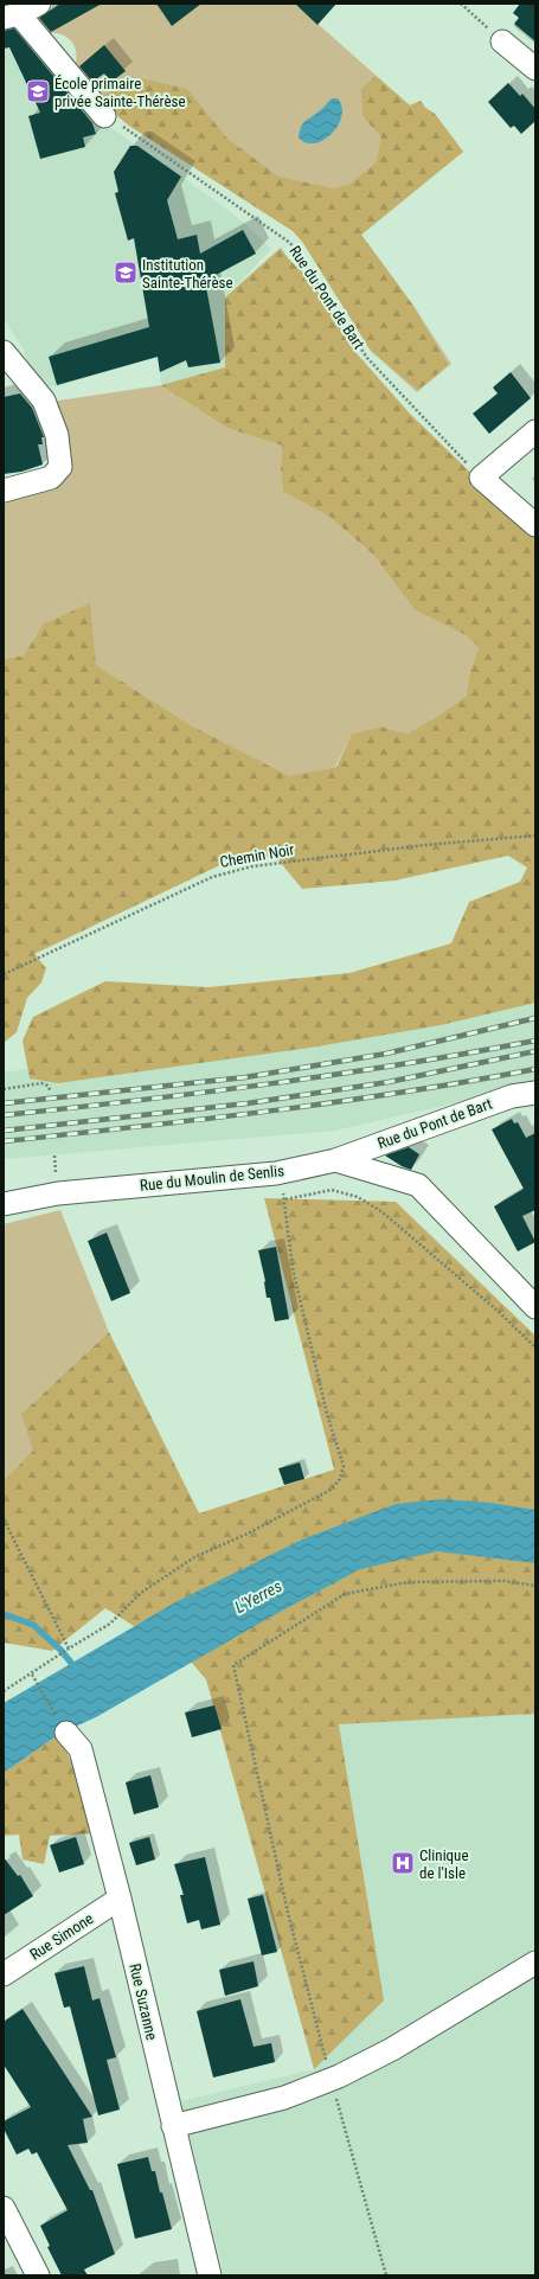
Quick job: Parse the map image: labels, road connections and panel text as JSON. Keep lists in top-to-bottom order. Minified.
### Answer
{"streets":{"street":["Rue du Pont de Bart","Rue du Moulin de Senlis","Rue Simone","Rue Suzanne"],"path":["Chemin Noir"]},"crossings":[["Rue du Pont de Bart","Rue du Moulin de Senlis"],["Rue Simone","Rue Suzanne"]],"water":["L'Yerres"],"places":{"school or university":["École primaire privée Sainte-Thérèse","Institution Sainte-Thérèse"],"hospital":["Clinique de l'Isle"]}}
